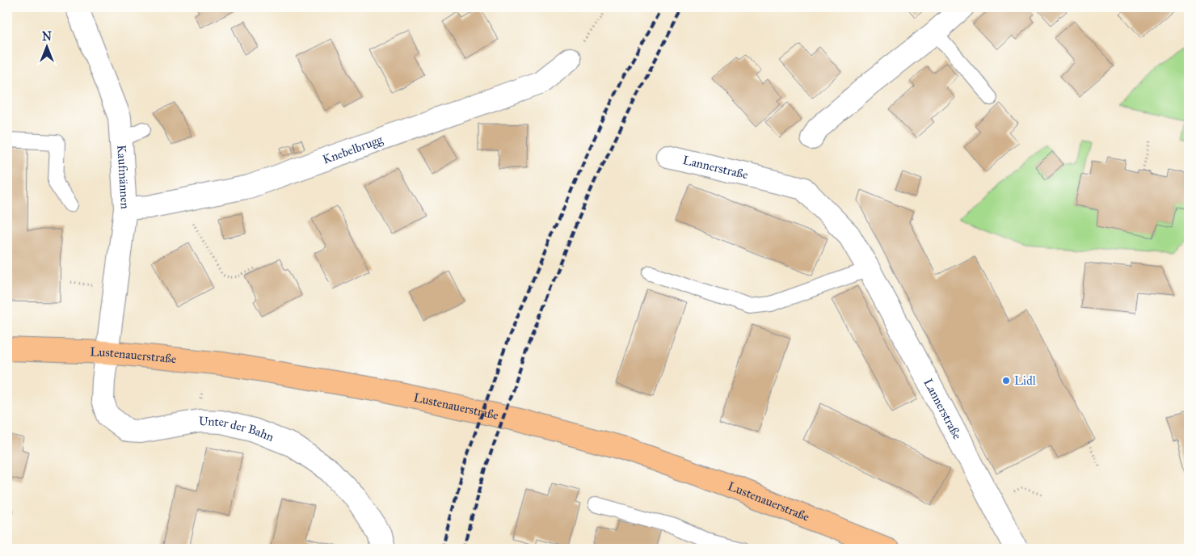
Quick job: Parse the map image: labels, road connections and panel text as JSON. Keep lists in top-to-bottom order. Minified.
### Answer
{"streets":{"main road":["Lustenauerstraße"],"street":["Knebelbrugg","Lannerstraße","Kaufmännen","Unter der Bahn"]},"crossings":[["Knebelbrugg","Kaufmännen"],["Kaufmännen","Lustenauerstraße"],["Kaufmännen","Unter der Bahn"],["Lustenauerstraße","Unter der Bahn"]],"places":["Lidl"],"north":"top"}
